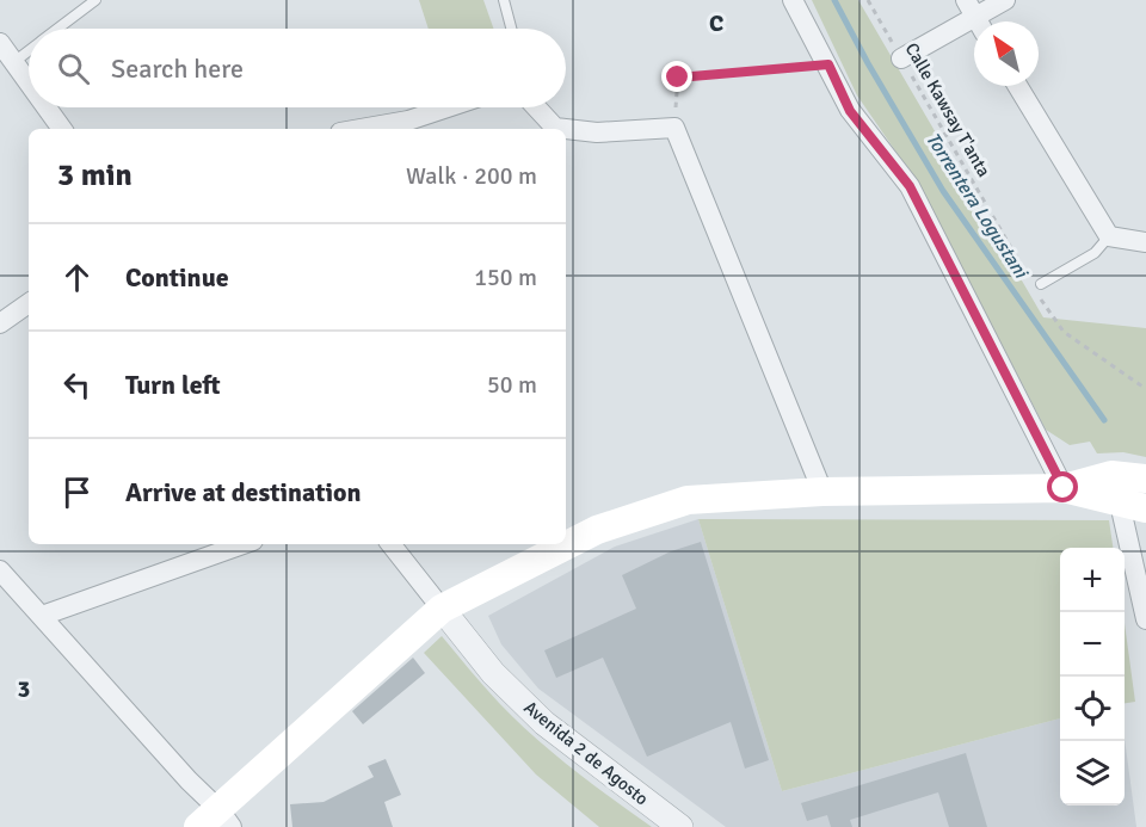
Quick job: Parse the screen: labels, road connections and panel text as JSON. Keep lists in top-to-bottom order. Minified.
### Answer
{"streets":{"street":["Avenida 2 de Agosto"],"path":["Calle Kawsay T'anta"]},"water":["Torrentera Logustani"],"north":"top left","page":{"search":"Search here","heading":["3 min","Walk · 200 m"],"list":[["Continue","150 m"],["Turn left","50 m"],"Arrive at destination"],"map_buttons":["+","−"]},"grid":{"columns":["C"],"rows":["3"]}}
